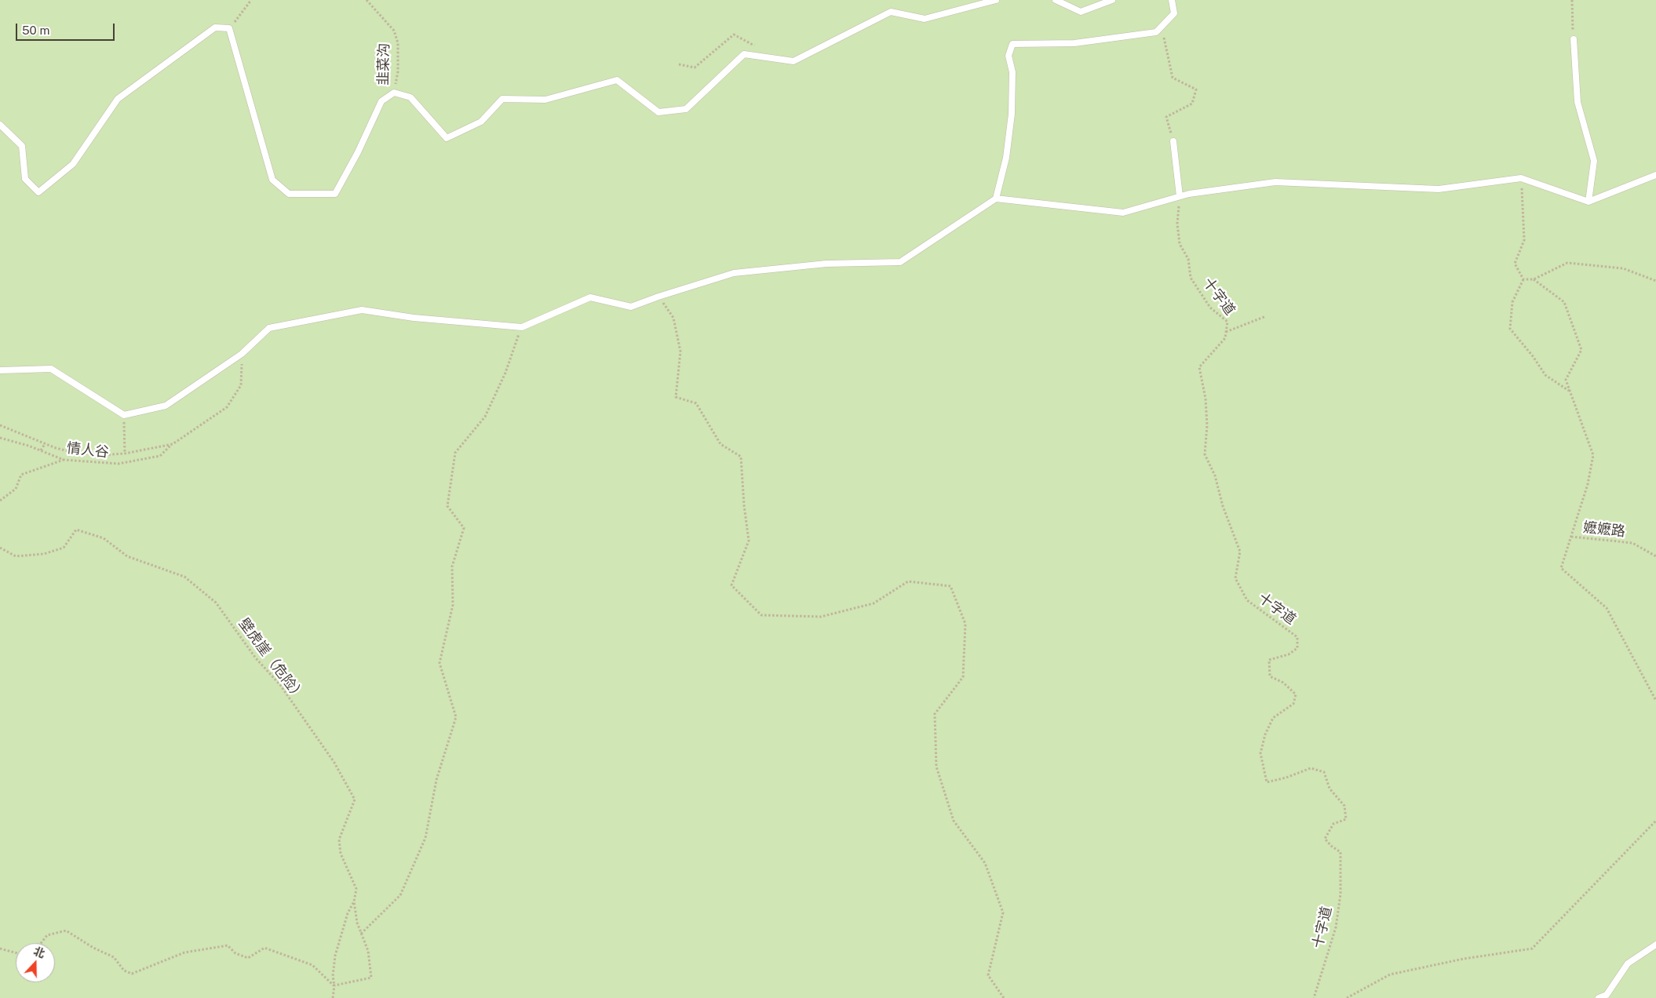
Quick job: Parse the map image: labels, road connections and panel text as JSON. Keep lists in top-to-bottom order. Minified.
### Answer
{"streets":{"path":["韭菜沟","十字道","情人谷","嬷嬷路","壁虎崖（危险）"]},"scale_bar":"50 m","north":"top"}
